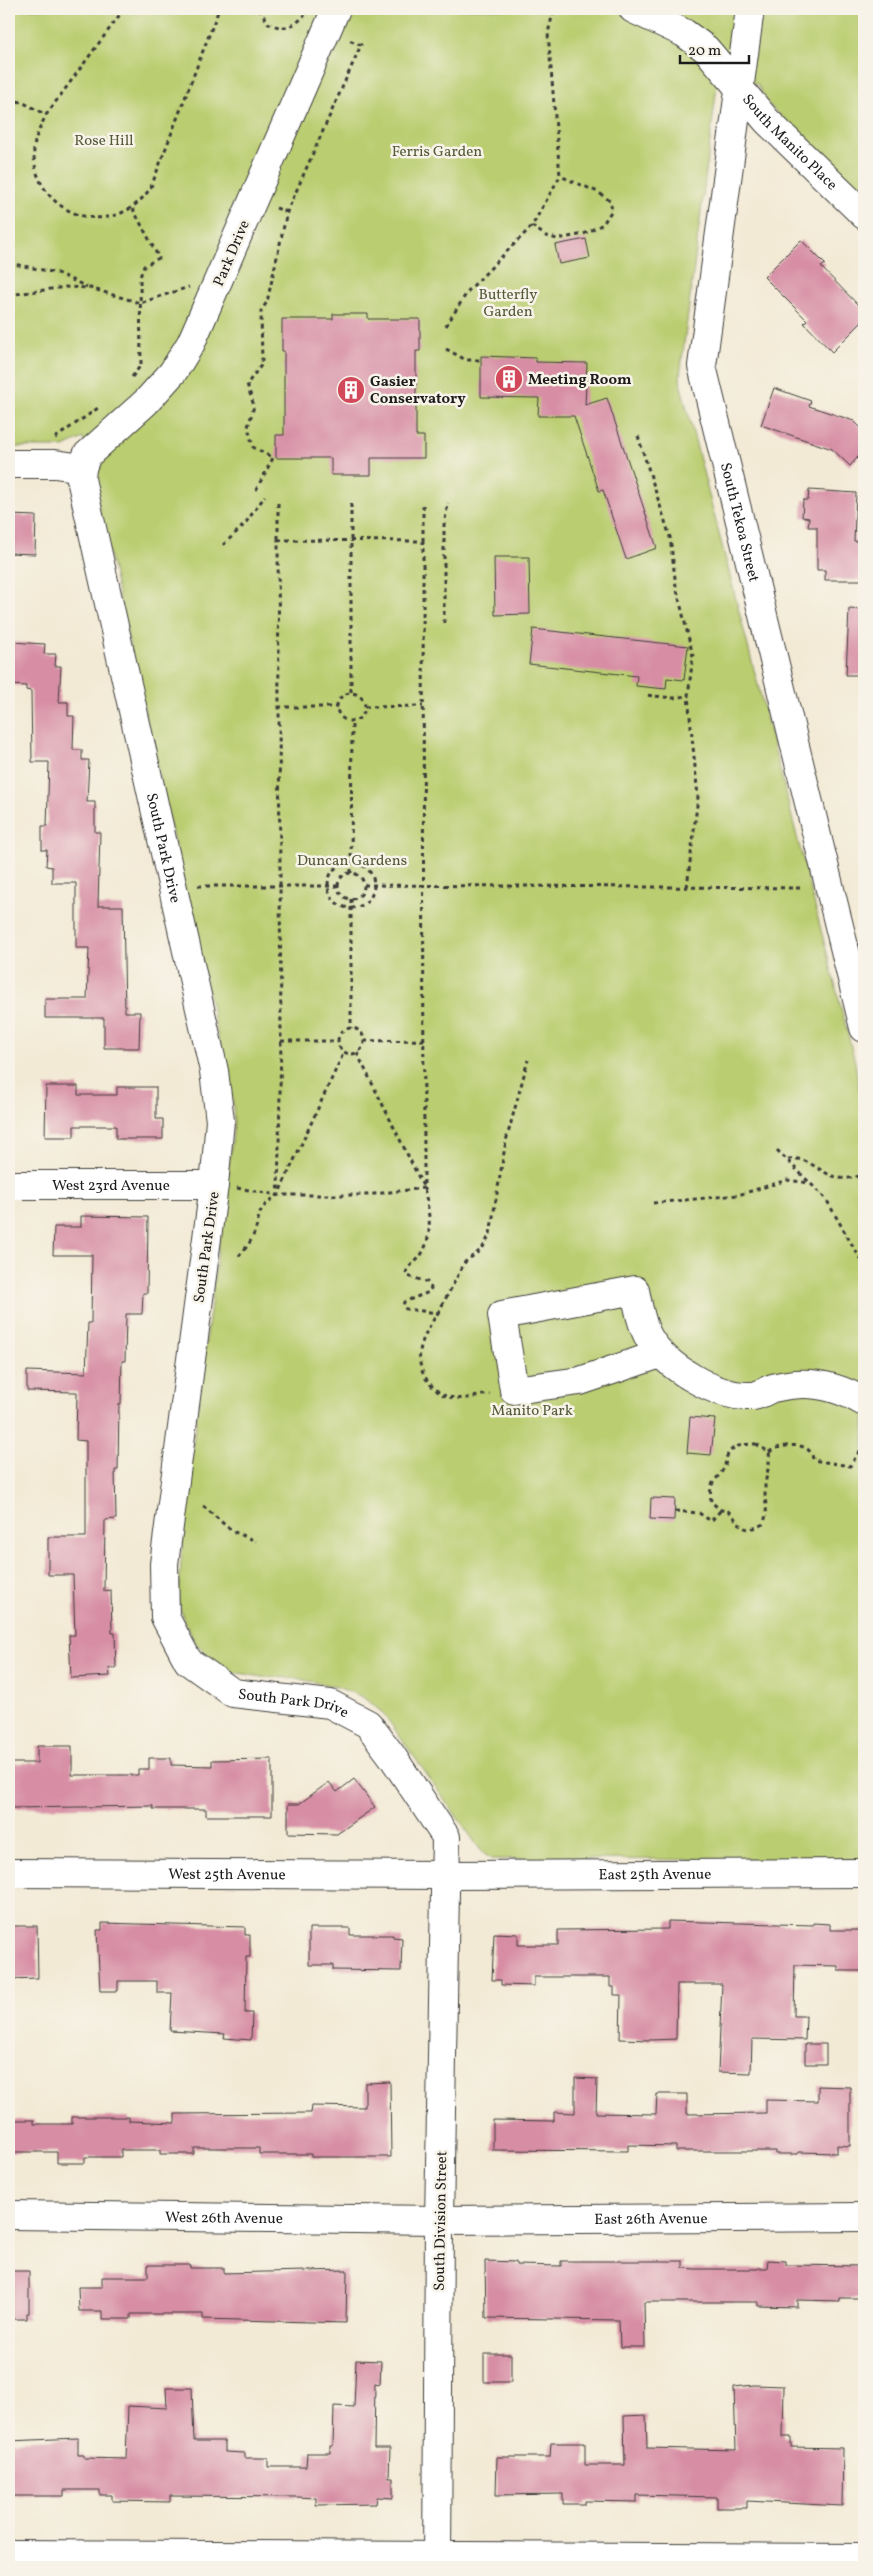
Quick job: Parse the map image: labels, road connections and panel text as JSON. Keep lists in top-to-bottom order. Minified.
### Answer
{"streets":{"street":["South Manito Place","Park Drive","South Tekoa Street","South Park Drive","West 23rd Avenue","West 25th Avenue","East 25th Avenue","West 26th Avenue","East 26th Avenue","South Division Street"]},"crossings":[["South Manito Place","South Tekoa Street"],["Park Drive","South Park Drive"],["South Park Drive","West 23rd Avenue"],["South Park Drive","West 25th Avenue"],["South Park Drive","East 25th Avenue"],["South Park Drive","South Division Street"],["West 25th Avenue","East 25th Avenue"],["West 25th Avenue","South Division Street"],["East 25th Avenue","South Division Street"],["West 26th Avenue","East 26th Avenue"],["West 26th Avenue","South Division Street"],["East 26th Avenue","South Division Street"]],"parks":["Rose Hill","Ferris Garden","Butterfly Garden","Duncan Gardens","Manito Park"],"places":{"building":["Meeting Room","Gasier Conservatory"]},"scale_bar":"20 m"}
